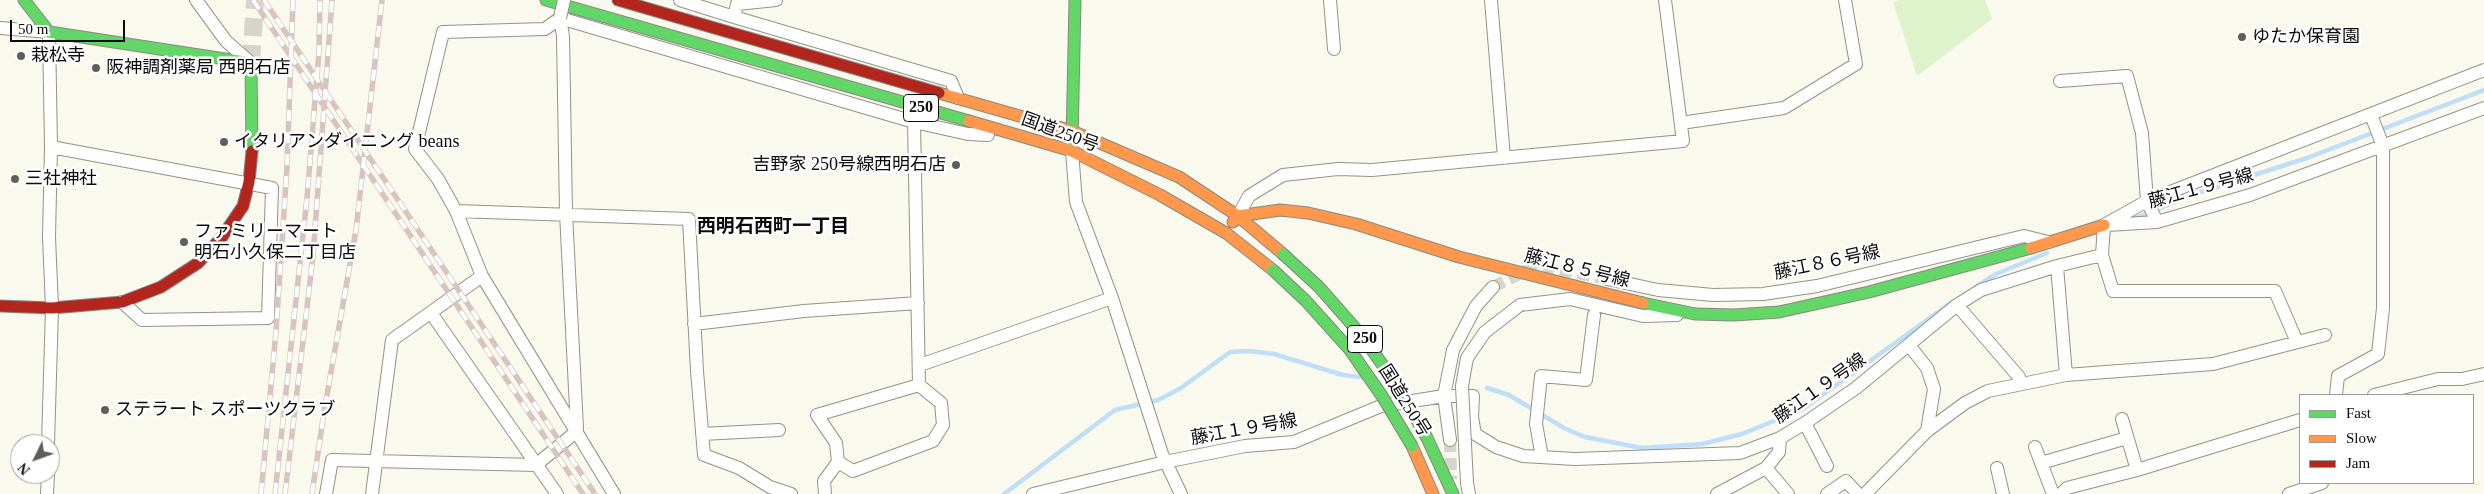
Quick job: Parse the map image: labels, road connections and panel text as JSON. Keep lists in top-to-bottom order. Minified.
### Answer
{"streets":{"main road":["250","国道250号","藤江８５号線"],"street":["藤江１９号線","藤江８６号線"]},"crossings":[["国道250号","藤江８５号線"],["藤江１９号線","藤江８５号線"],["藤江８６号線","藤江８５号線"]],"districts":["西明石西町一丁目"],"places":["ゆたか保育園","栽松寺","阪神調剤薬局 西明石店","イタリアンダイニング beans","吉野家 250号線西明石店","三社神社","ファミリーマート 明石小久保二丁目店","ステラート スポーツクラブ"],"legend":["Fast","Slow","Jam"],"scale_bar":"50 m","north":"bottom left"}
